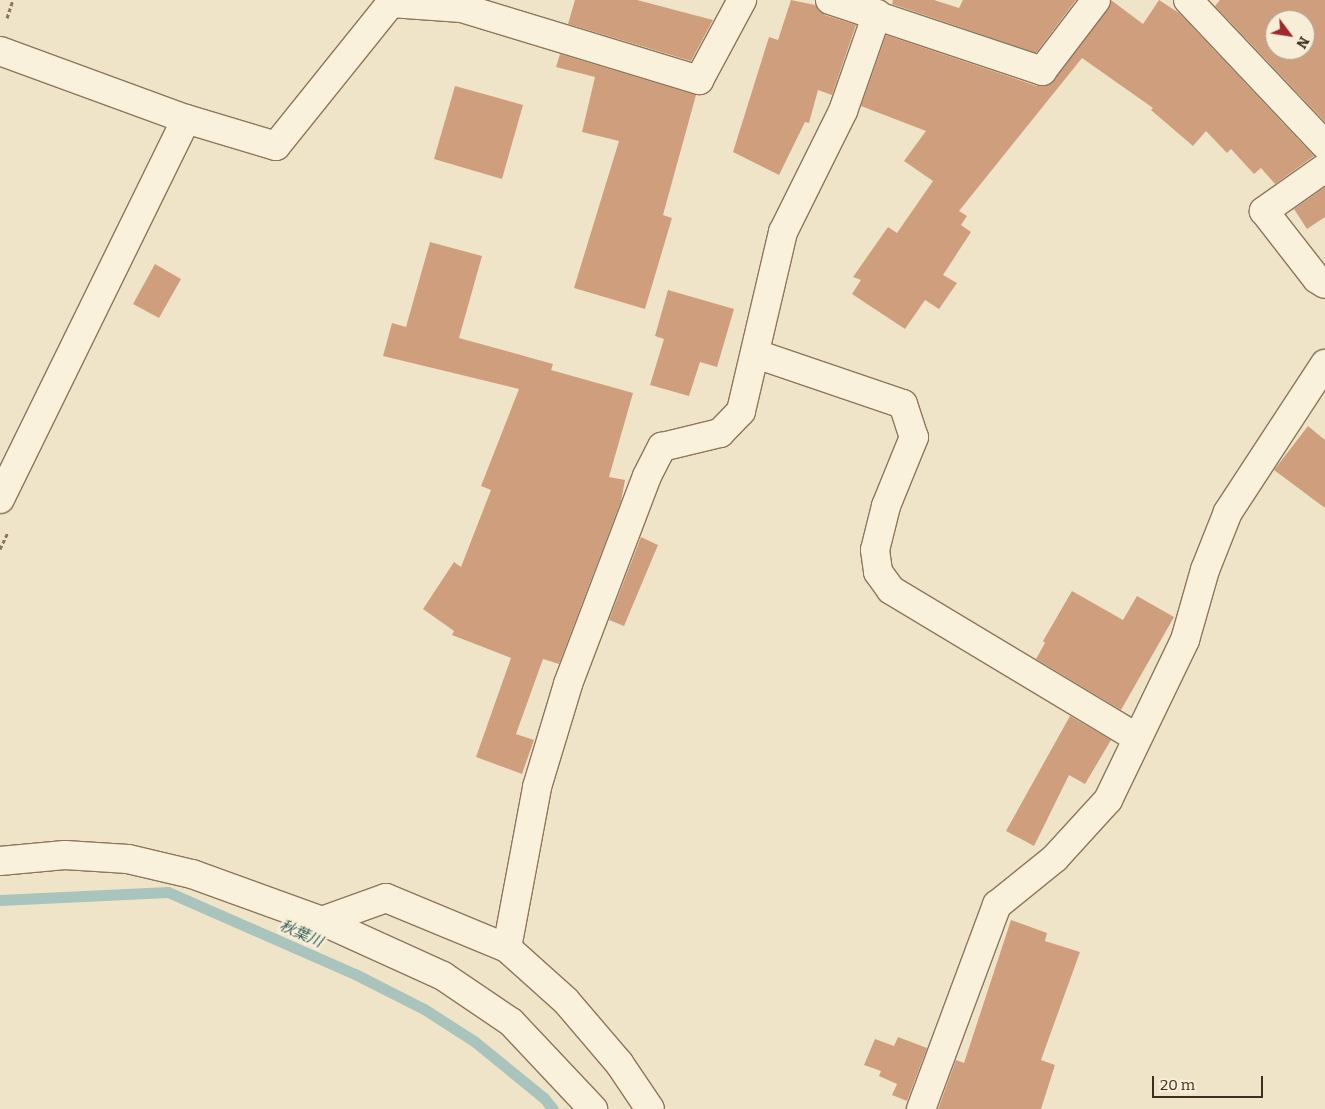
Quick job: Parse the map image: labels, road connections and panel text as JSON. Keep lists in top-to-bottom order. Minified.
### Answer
{"water":["秋葉川"],"scale_bar":"20 m","north":"bottom right"}
